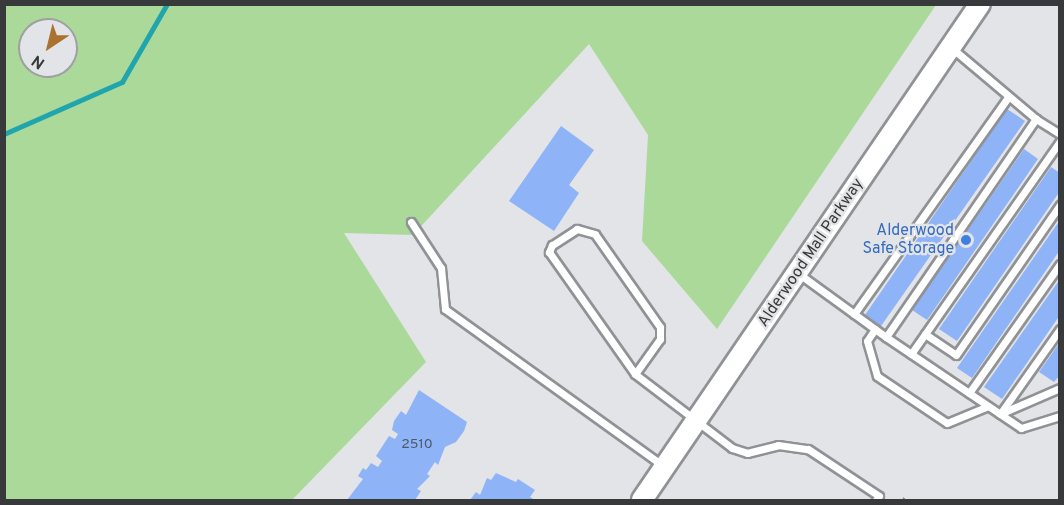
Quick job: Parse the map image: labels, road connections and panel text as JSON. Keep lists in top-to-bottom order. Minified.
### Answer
{"streets":{"main road":["Alderwood Mall Parkway"]},"places":["Alderwood Safe Storage"],"house_numbers":["2510"],"north":"bottom left"}
